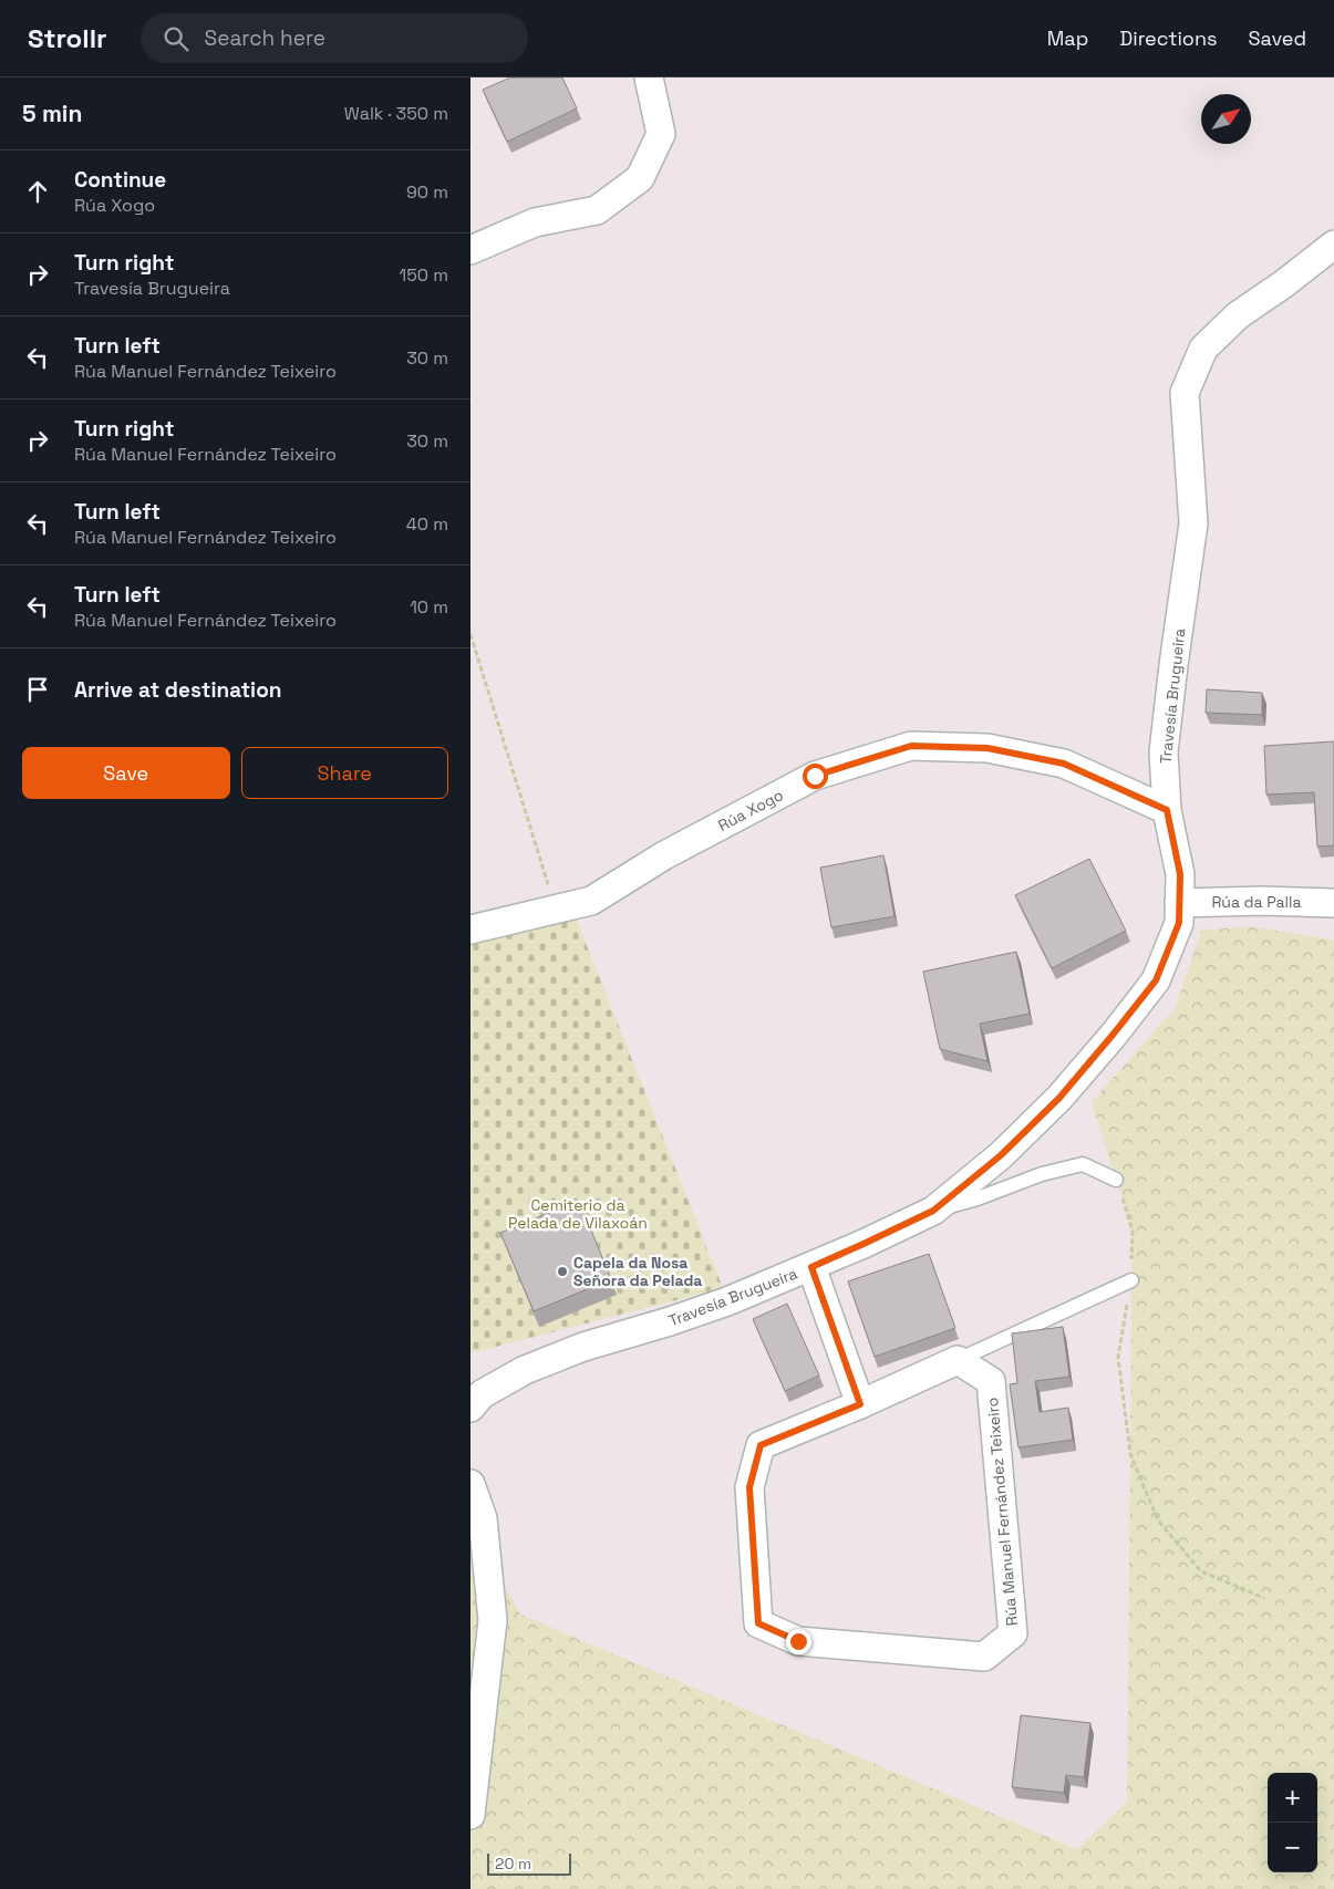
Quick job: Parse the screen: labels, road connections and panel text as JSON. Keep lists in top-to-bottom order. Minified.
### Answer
{"streets":{"street":["Travesía Brugueira","Rúa Xogo","Rúa da Palla","Rúa Manuel Fernández Teixeiro"]},"crossings":[["Travesía Brugueira","Rúa Xogo"],["Travesía Brugueira","Rúa da Palla"]],"parks":["Cemiterio da Pelada de Vilaxoán"],"places":["Capela da Nosa Señora da Pelada"],"scale_bar":"20 m","north":"top right","page":{"header":"Strollr","search":"Search here","nav":["Map","Directions","Saved"],"heading":["5 min","Walk · 350 m"],"list":[["Continue","Rúa Xogo","90 m"],["Turn right","Travesía Brugueira","150 m"],["Turn left","Rúa Manuel Fernández Teixeiro","30 m"],["Turn right","Rúa Manuel Fernández Teixeiro","30 m"],["Turn left","Rúa Manuel Fernández Teixeiro","40 m"],["Turn left","Rúa Manuel Fernández Teixeiro","10 m"],"Arrive at destination"],"buttons":["Save","Share"],"map_buttons":["+","−"],"scale":"20 m"}}
